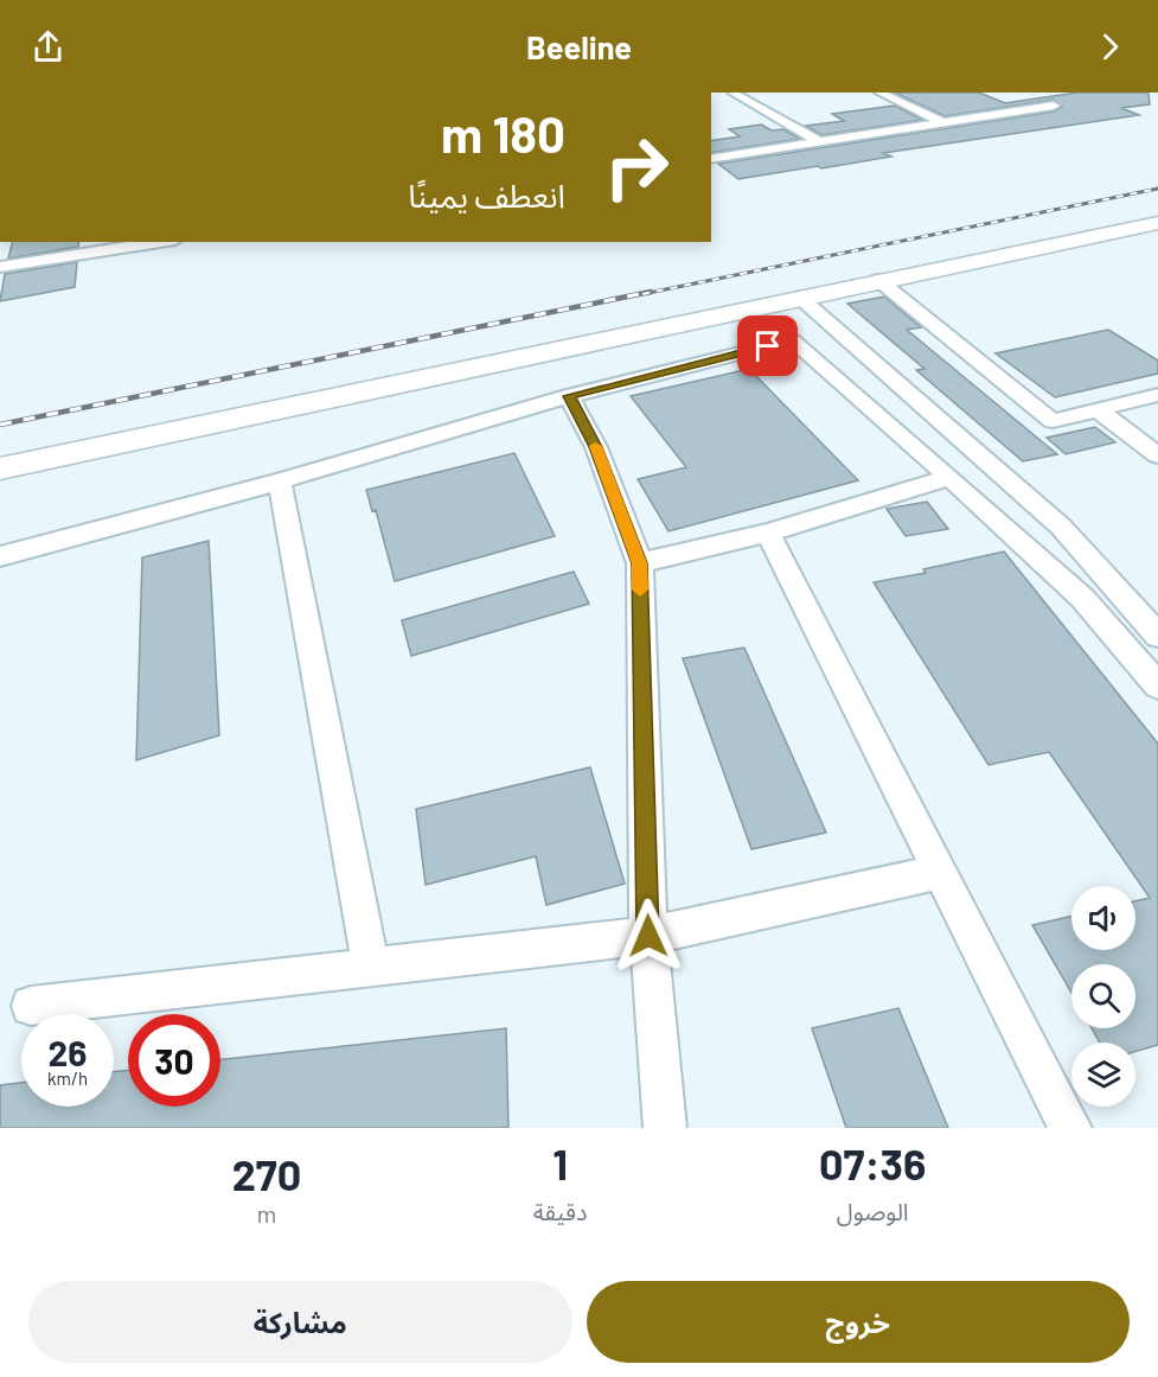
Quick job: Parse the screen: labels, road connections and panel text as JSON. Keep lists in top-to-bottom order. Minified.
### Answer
{"page":{"header":"Beeline","turn":["180 m","انعطف يمينًا"],"speed":"26 km/h","limit":"30","eta":["07:36","الوصول","1","دقيقة","270","m"],"buttons":["خروج","مشاركة"]}}
